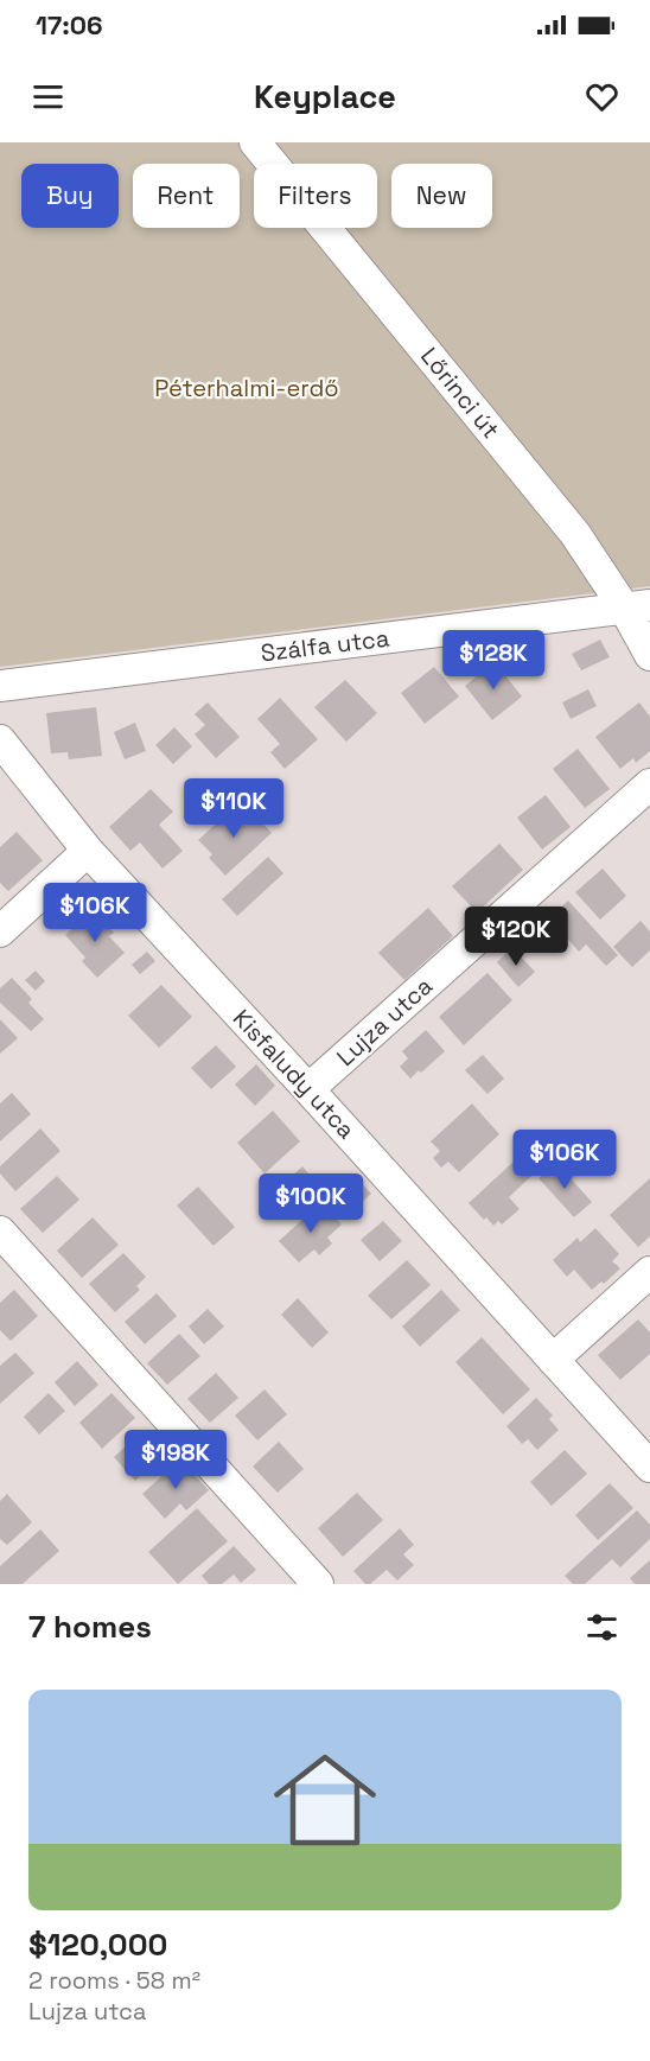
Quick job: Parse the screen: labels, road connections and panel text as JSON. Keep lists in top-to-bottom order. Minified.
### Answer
{"streets":{"street":["Lőrinci út","Szálfa utca","Lujza utca","Kisfaludy utca"]},"crossings":[["Lőrinci út","Szálfa utca"],["Lujza utca","Kisfaludy utca"]],"parks":["Péterhalmi-erdő"],"page":{"status":"17:06","header":"Keyplace","chip":["Buy","Rent","Filters","New"],"price":["$128K","$110K","$106K","$120K","$106K","$100K","$198K"],"heading":"7 homes","list":[{"name":"$120,000","note":"2 rooms · 58 m² · Lujza utca"}]}}
